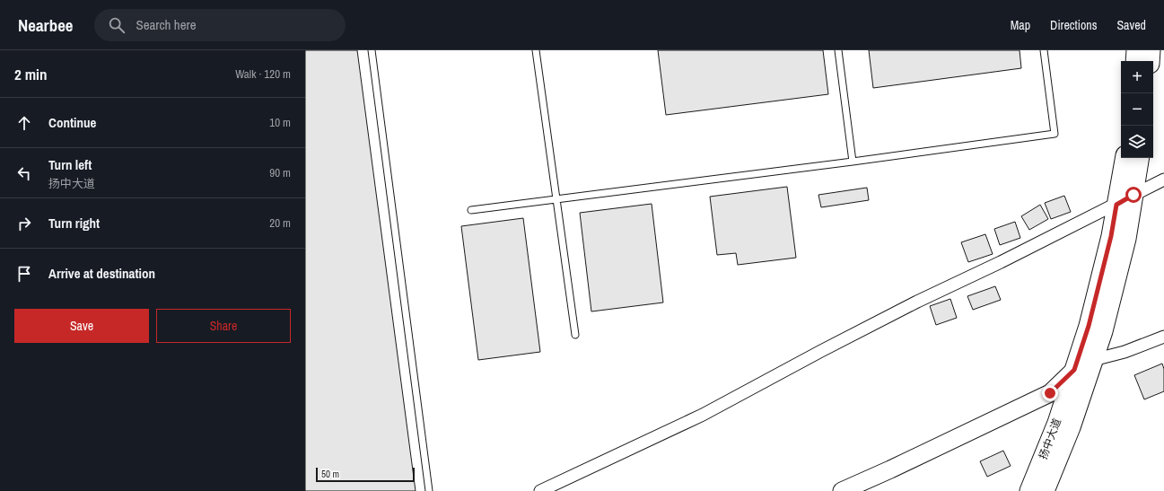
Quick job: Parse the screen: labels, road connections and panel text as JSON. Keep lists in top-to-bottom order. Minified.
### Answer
{"streets":{"main road":["扬中大道"]},"scale_bar":"50 m","page":{"header":"Nearbee","search":"Search here","nav":["Map","Directions","Saved"],"heading":["2 min","Walk · 120 m"],"map_buttons":["+","−"],"list":[["Continue","10 m"],["Turn left","扬中大道","90 m"],["Turn right","20 m"],"Arrive at destination"],"buttons":["Save","Share"],"scale":"50 m"}}
